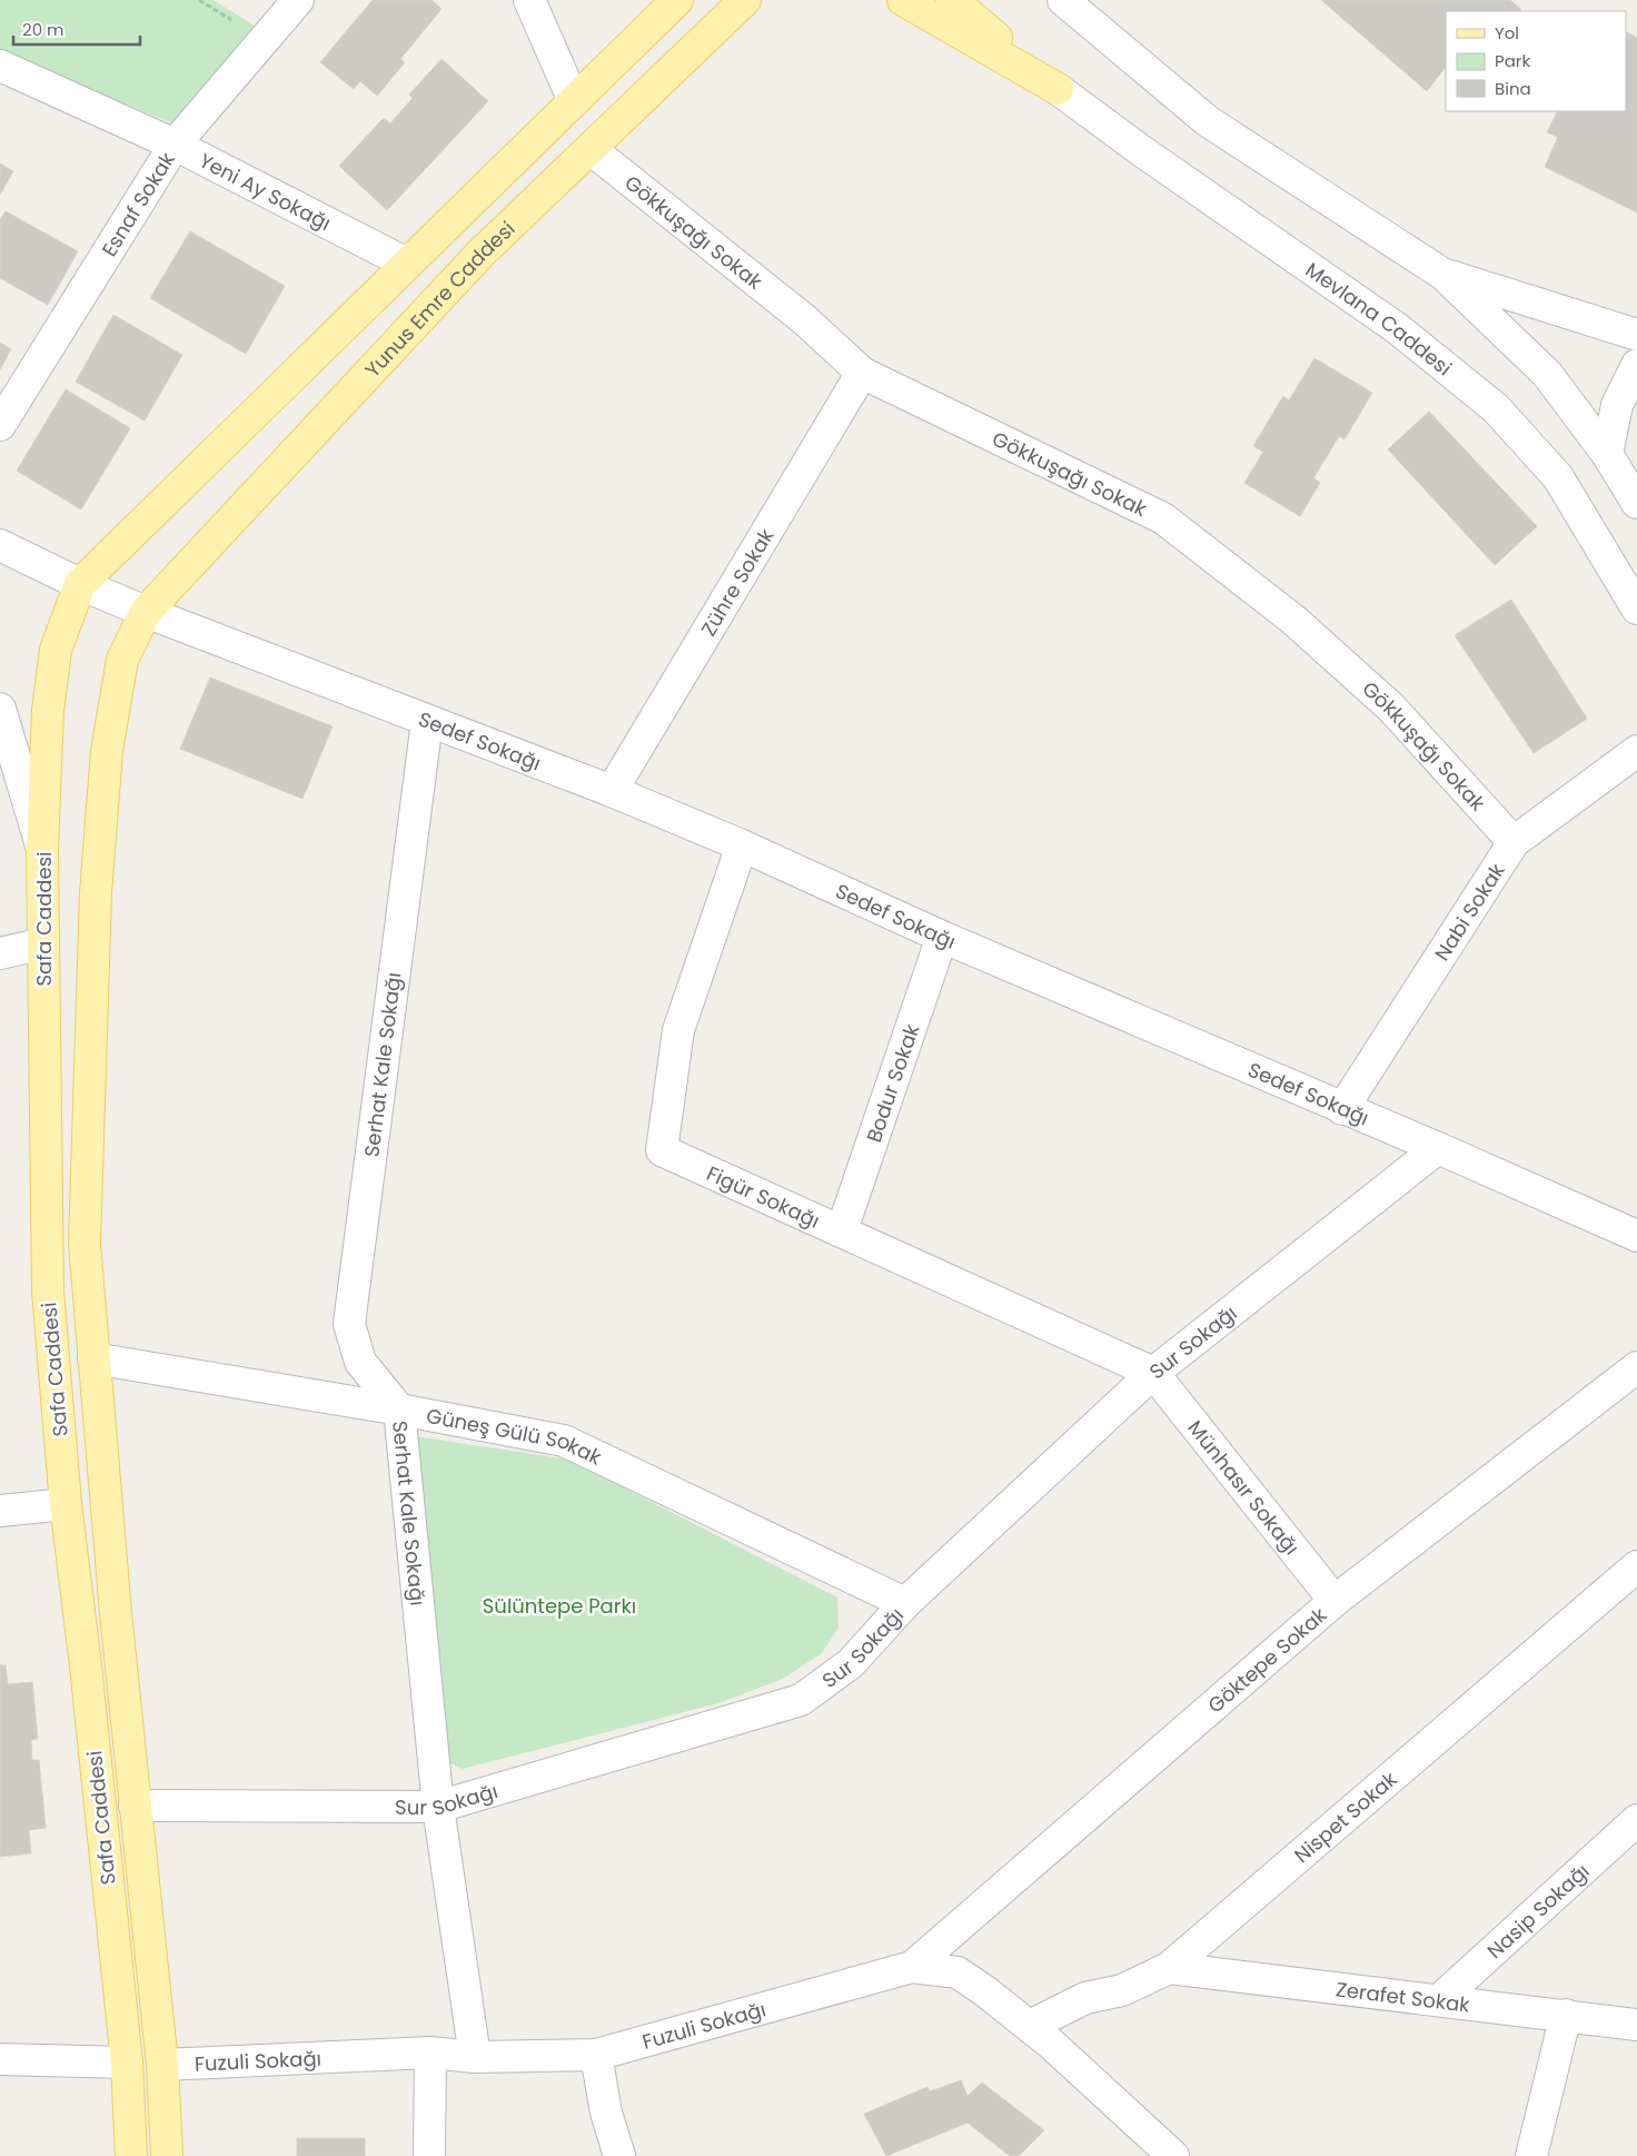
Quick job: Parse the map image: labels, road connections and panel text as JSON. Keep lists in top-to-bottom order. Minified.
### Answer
{"streets":{"main road":["Yunus Emre Caddesi","Safa Caddesi"],"street":["Yeni Ay Sokağı","Esnaf Sokak","Gökkuşağı Sokak","Mevlana Caddesi","Zühre Sokak","Sedef Sokağı","Nabi Sokak","Serhat Kale Sokağı","Bodur Sokak","Figür Sokağı","Sur Sokağı","Güneş Gülü Sokak","Münhasır Sokağı","Göktepe Sokak","Nispet Sokak","Nasip Sokağı","Zerafet Sokak","Fuzuli Sokağı"]},"crossings":[["Yeni Ay Sokağı","Esnaf Sokak"],["Gökkuşağı Sokak","Yunus Emre Caddesi"],["Gökkuşağı Sokak","Zühre Sokak"],["Gökkuşağı Sokak","Nabi Sokak"],["Yunus Emre Caddesi","Sedef Sokağı"],["Yunus Emre Caddesi","Safa Caddesi"],["Zühre Sokak","Sedef Sokağı"],["Sedef Sokağı","Nabi Sokak"],["Sedef Sokağı","Safa Caddesi"],["Sedef Sokağı","Serhat Kale Sokağı"],["Sedef Sokağı","Bodur Sokak"],["Sedef Sokağı","Figür Sokağı"],["Sedef Sokağı","Sur Sokağı"],["Safa Caddesi","Sur Sokağı"],["Safa Caddesi","Güneş Gülü Sokak"],["Safa Caddesi","Fuzuli Sokağı"],["Serhat Kale Sokağı","Sur Sokağı"],["Serhat Kale Sokağı","Güneş Gülü Sokak"],["Serhat Kale Sokağı","Fuzuli Sokağı"],["Bodur Sokak","Figür Sokağı"],["Figür Sokağı","Sur Sokağı"],["Figür Sokağı","Münhasır Sokağı"],["Sur Sokağı","Güneş Gülü Sokak"],["Sur Sokağı","Münhasır Sokağı"],["Münhasır Sokağı","Göktepe Sokak"],["Göktepe Sokak","Fuzuli Sokağı"],["Nispet Sokak","Zerafet Sokak"],["Nispet Sokak","Fuzuli Sokağı"],["Nasip Sokağı","Zerafet Sokak"]],"parks":["Sülüntepe Parkı"],"legend":["Yol","Park","Bina"],"scale_bar":"20 m"}
